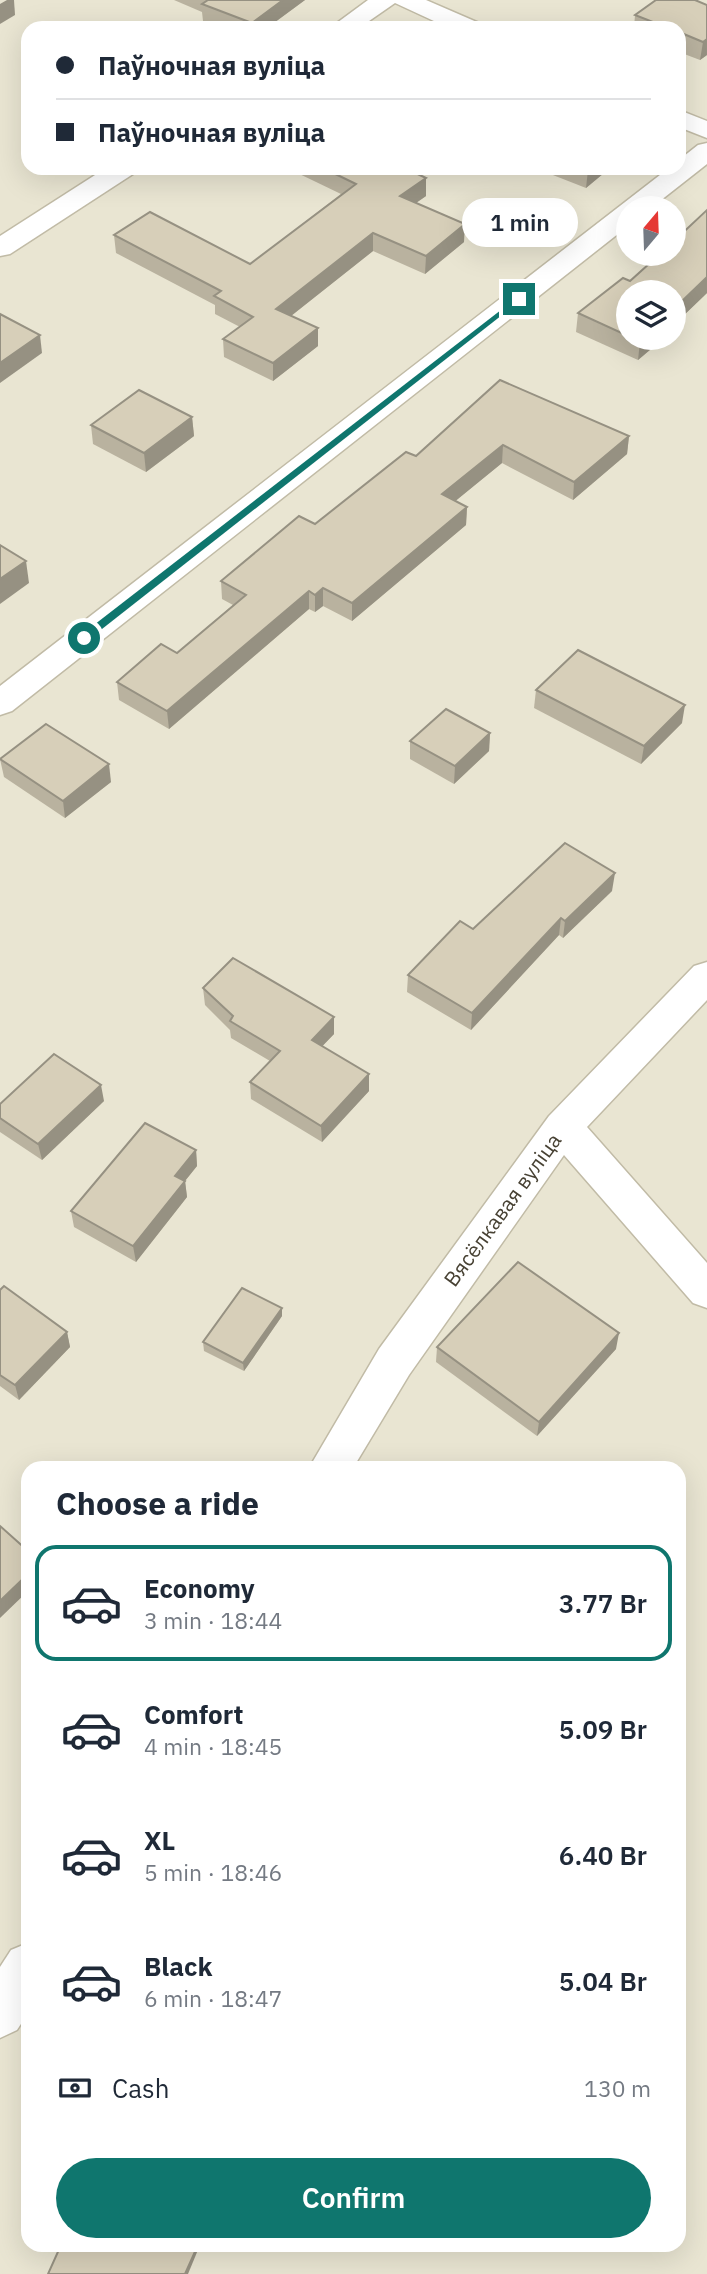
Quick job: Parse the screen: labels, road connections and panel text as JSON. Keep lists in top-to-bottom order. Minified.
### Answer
{"streets":{"street":["Вясёлкавая вуліца"]},"north":"top","page":{"banner":["Паўночная вуліца","Паўночная вуліца"],"bubble":"1 min","heading":"Choose a ride","list":[{"name":"Economy","note":"3 min · 18:44","value":"3.77 Br"},{"name":"Comfort","note":"4 min · 18:45","value":"5.09 Br"},{"name":"XL","note":"5 min · 18:46","value":"6.40 Br"},{"name":"Black","note":"6 min · 18:47","value":"5.04 Br"}],"pay":["Cash","130 m"],"buttons":"Confirm"}}
